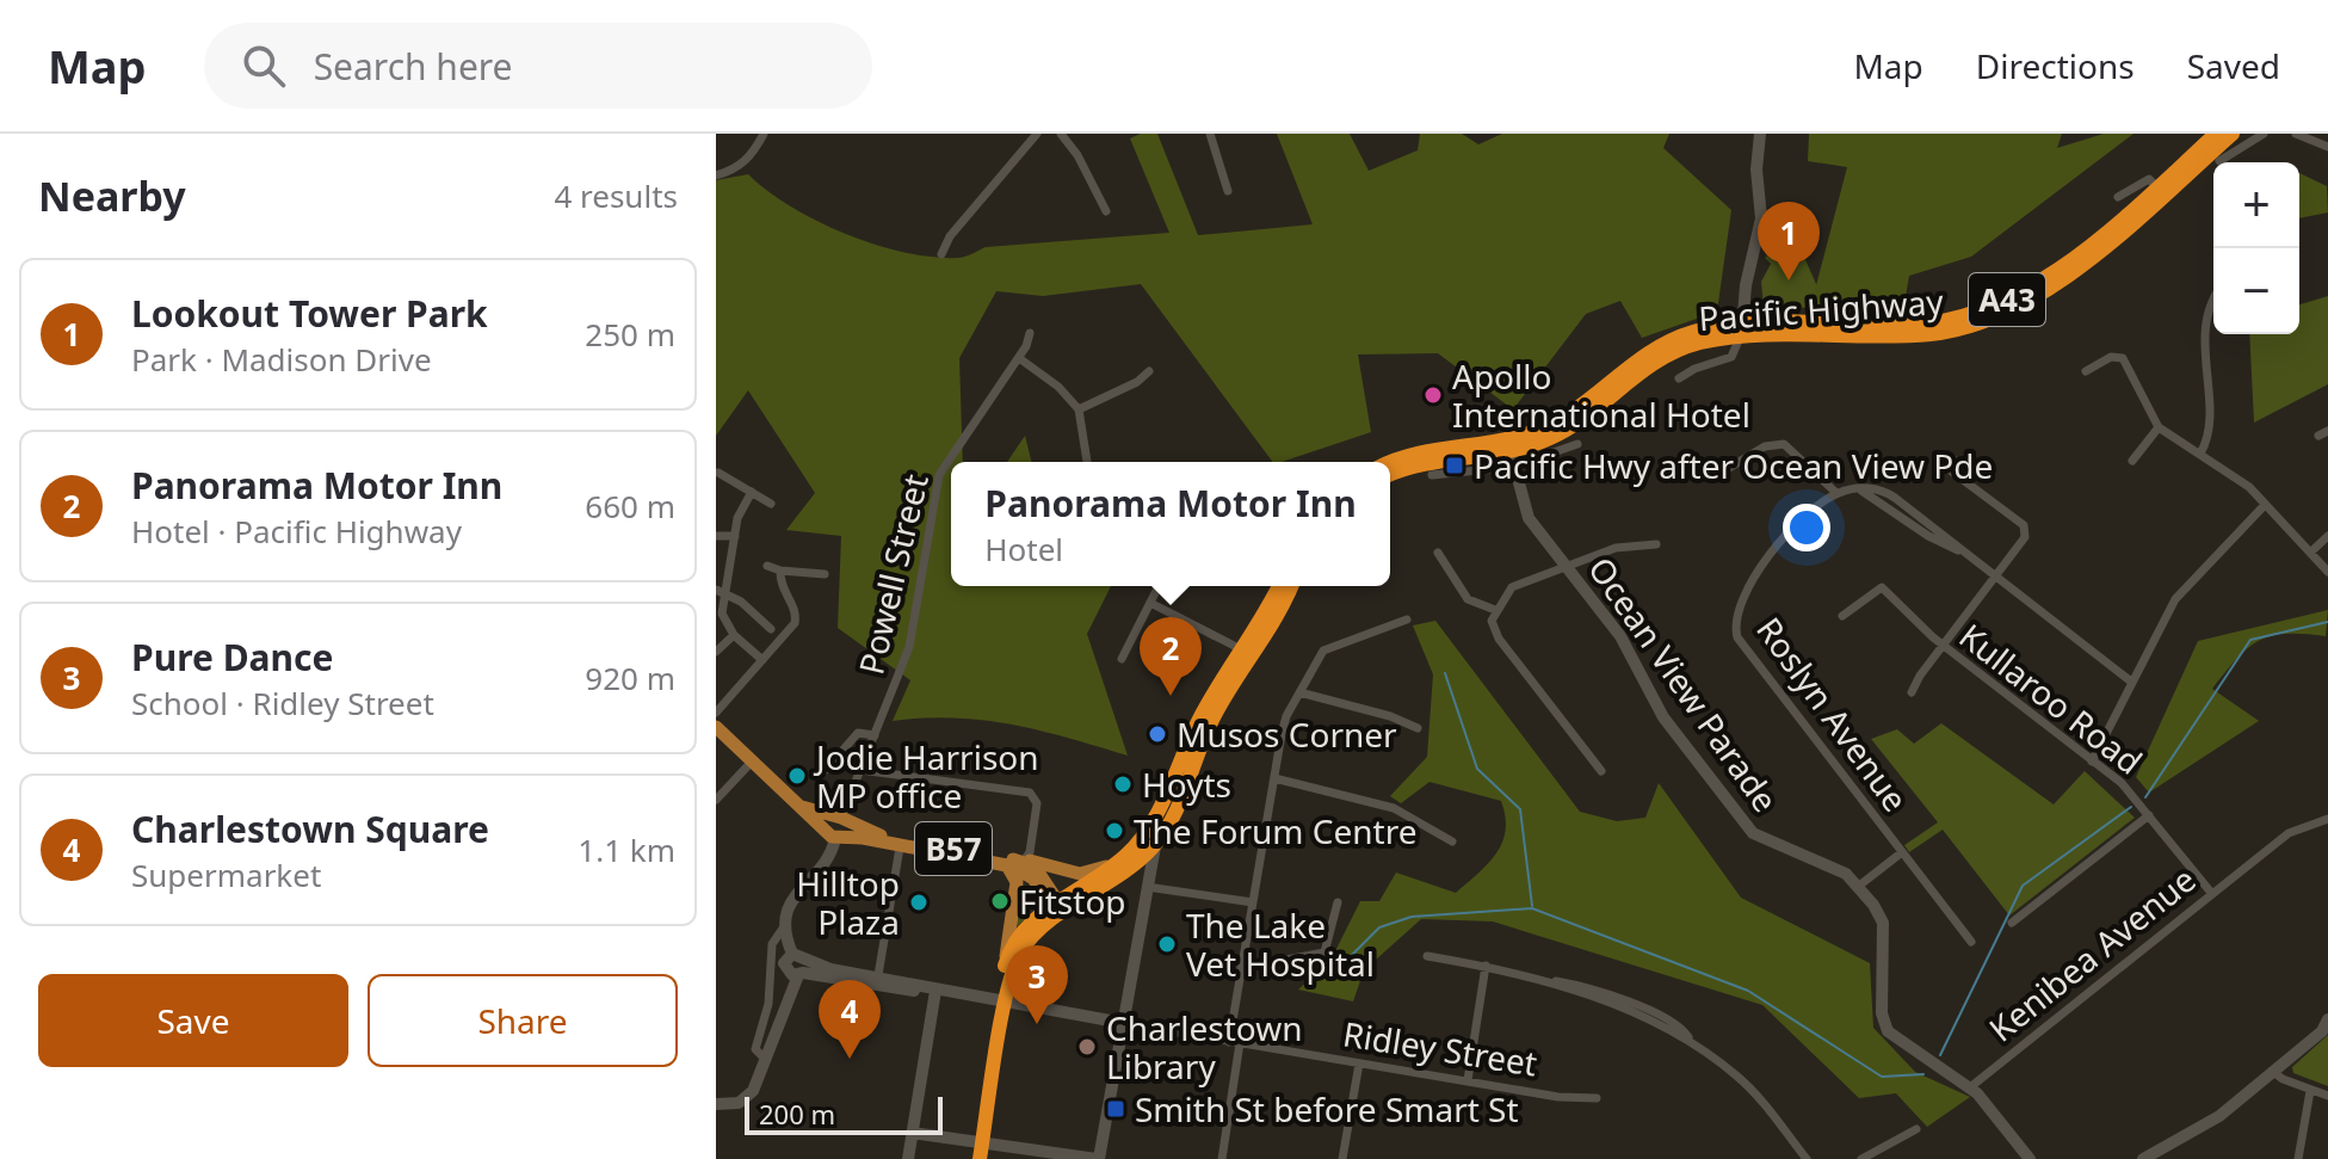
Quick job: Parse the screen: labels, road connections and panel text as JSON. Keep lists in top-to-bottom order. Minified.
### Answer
{"streets":{"highway":["A43","Pacific Highway"],"main road":["B57"],"street":["Powell Street","Ocean View Parade","Kullaroo Road","Roslyn Avenue","Kenibea Avenue","Ridley Street"]},"crossings":[["Pacific Highway","Ocean View Parade"],["Powell Street","B57"],["Ocean View Parade","Kenibea Avenue"],["Kullaroo Road","Kenibea Avenue"]],"places":{"other":["Apollo International Hotel","Musos Corner","Jodie Harrison MP office","Hoyts","The Forum Centre","Fitstop","Hilltop Plaza","The Lake Vet Hospital","Charlestown Library"],"transit":["Pacific Hwy after Ocean View Pde","Smith St before Smart St"]},"scale_bar":"200 m","page":{"header":"Map","search":"Search here","nav":["Map","Directions","Saved"],"heading":["Nearby","4 results"],"map_buttons":["+","−"],"pins":["1","2","3","4"],"list":[{"mark":"1","name":"Lookout Tower Park","note":"Park · Madison Drive","value":"250 m"},{"mark":"2","name":"Panorama Motor Inn","note":"Hotel · Pacific Highway","value":"660 m"},{"mark":"3","name":"Pure Dance","note":"School · Ridley Street","value":"920 m"},{"mark":"4","name":"Charlestown Square","note":"Supermarket","value":"1.1 km"}],"popup":["Panorama Motor Inn","Hotel"],"buttons":["Save","Share"],"scale":"200 m"}}
